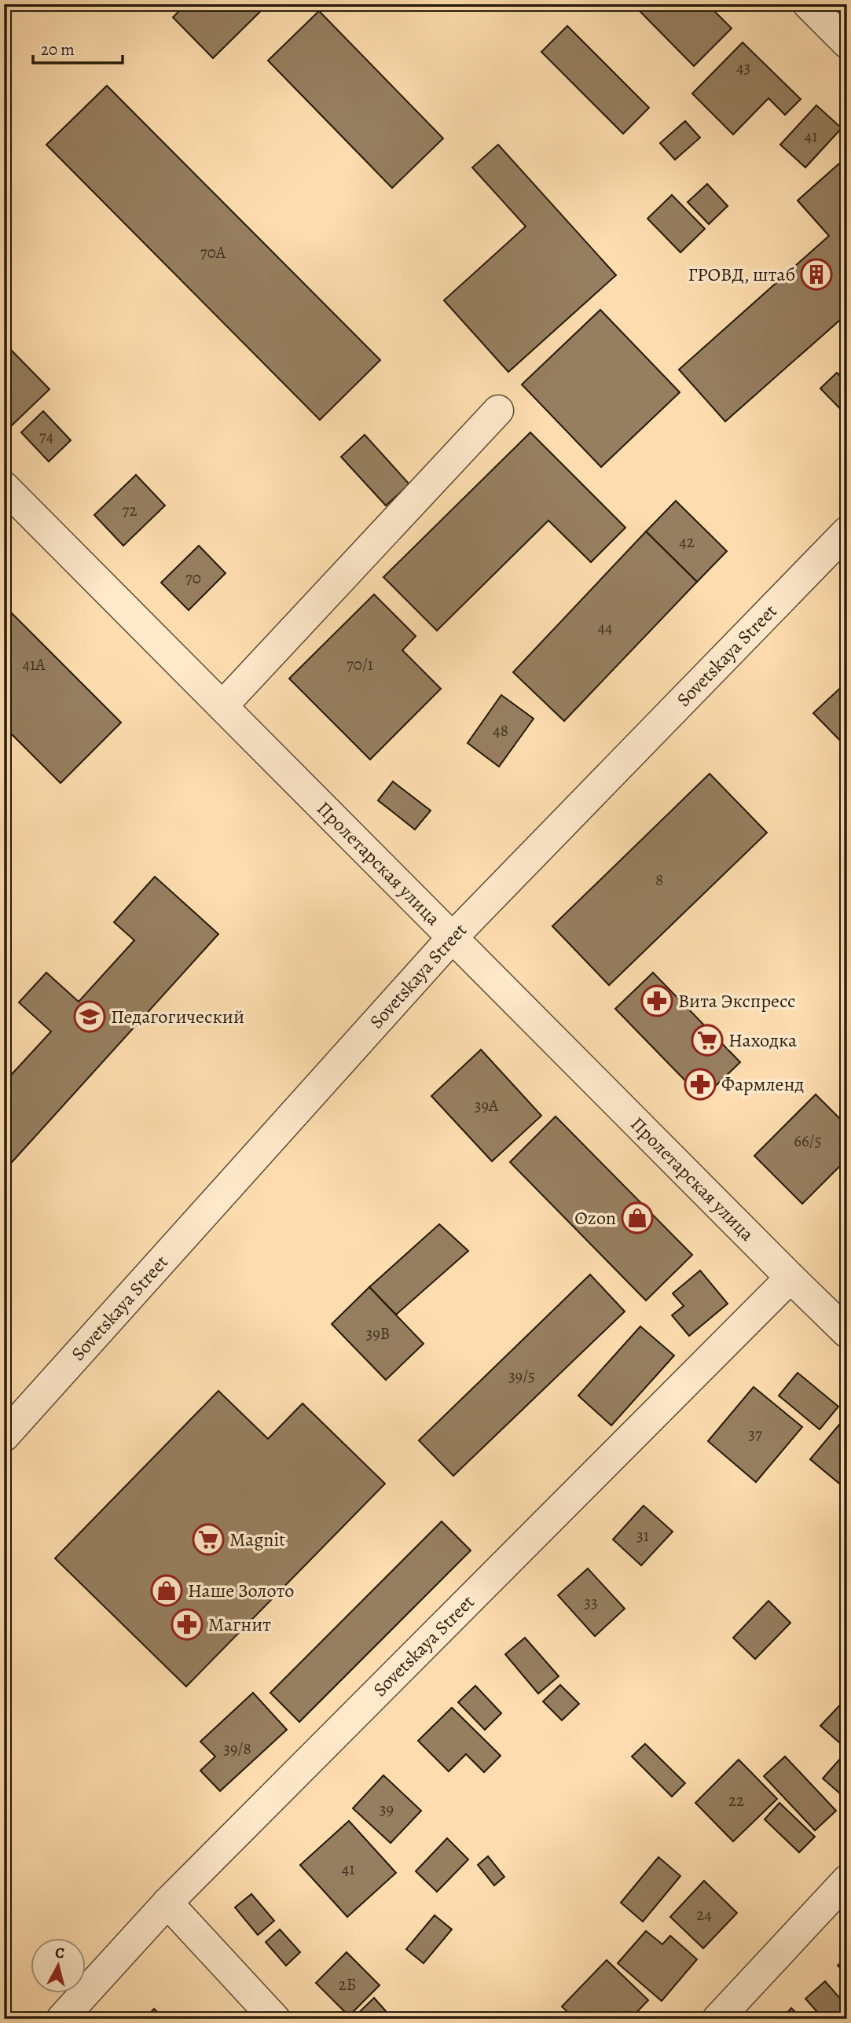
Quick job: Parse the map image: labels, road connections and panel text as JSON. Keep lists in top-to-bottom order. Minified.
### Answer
{"streets":{"street":["Sovetskaya Street","Пролетарская улица"]},"crossings":[["Sovetskaya Street","Пролетарская улица"]],"places":{"building":["ГРОВД, штаб"],"pharmacy":["Вита Экспресс","Фармленд","Магнит"],"school or university":["Педагогический"],"supermarket":["Находка","Magnit"],"shop":["Ozon","Наше Золото"]},"house_numbers":["43","41","70А","74","72","42","70","44","41А","70/1","48","8","39А","66/5","39В","39/5","37","31","33","39/8","22","39","41","24","2Б"],"scale_bar":"20 m","north":"top"}
